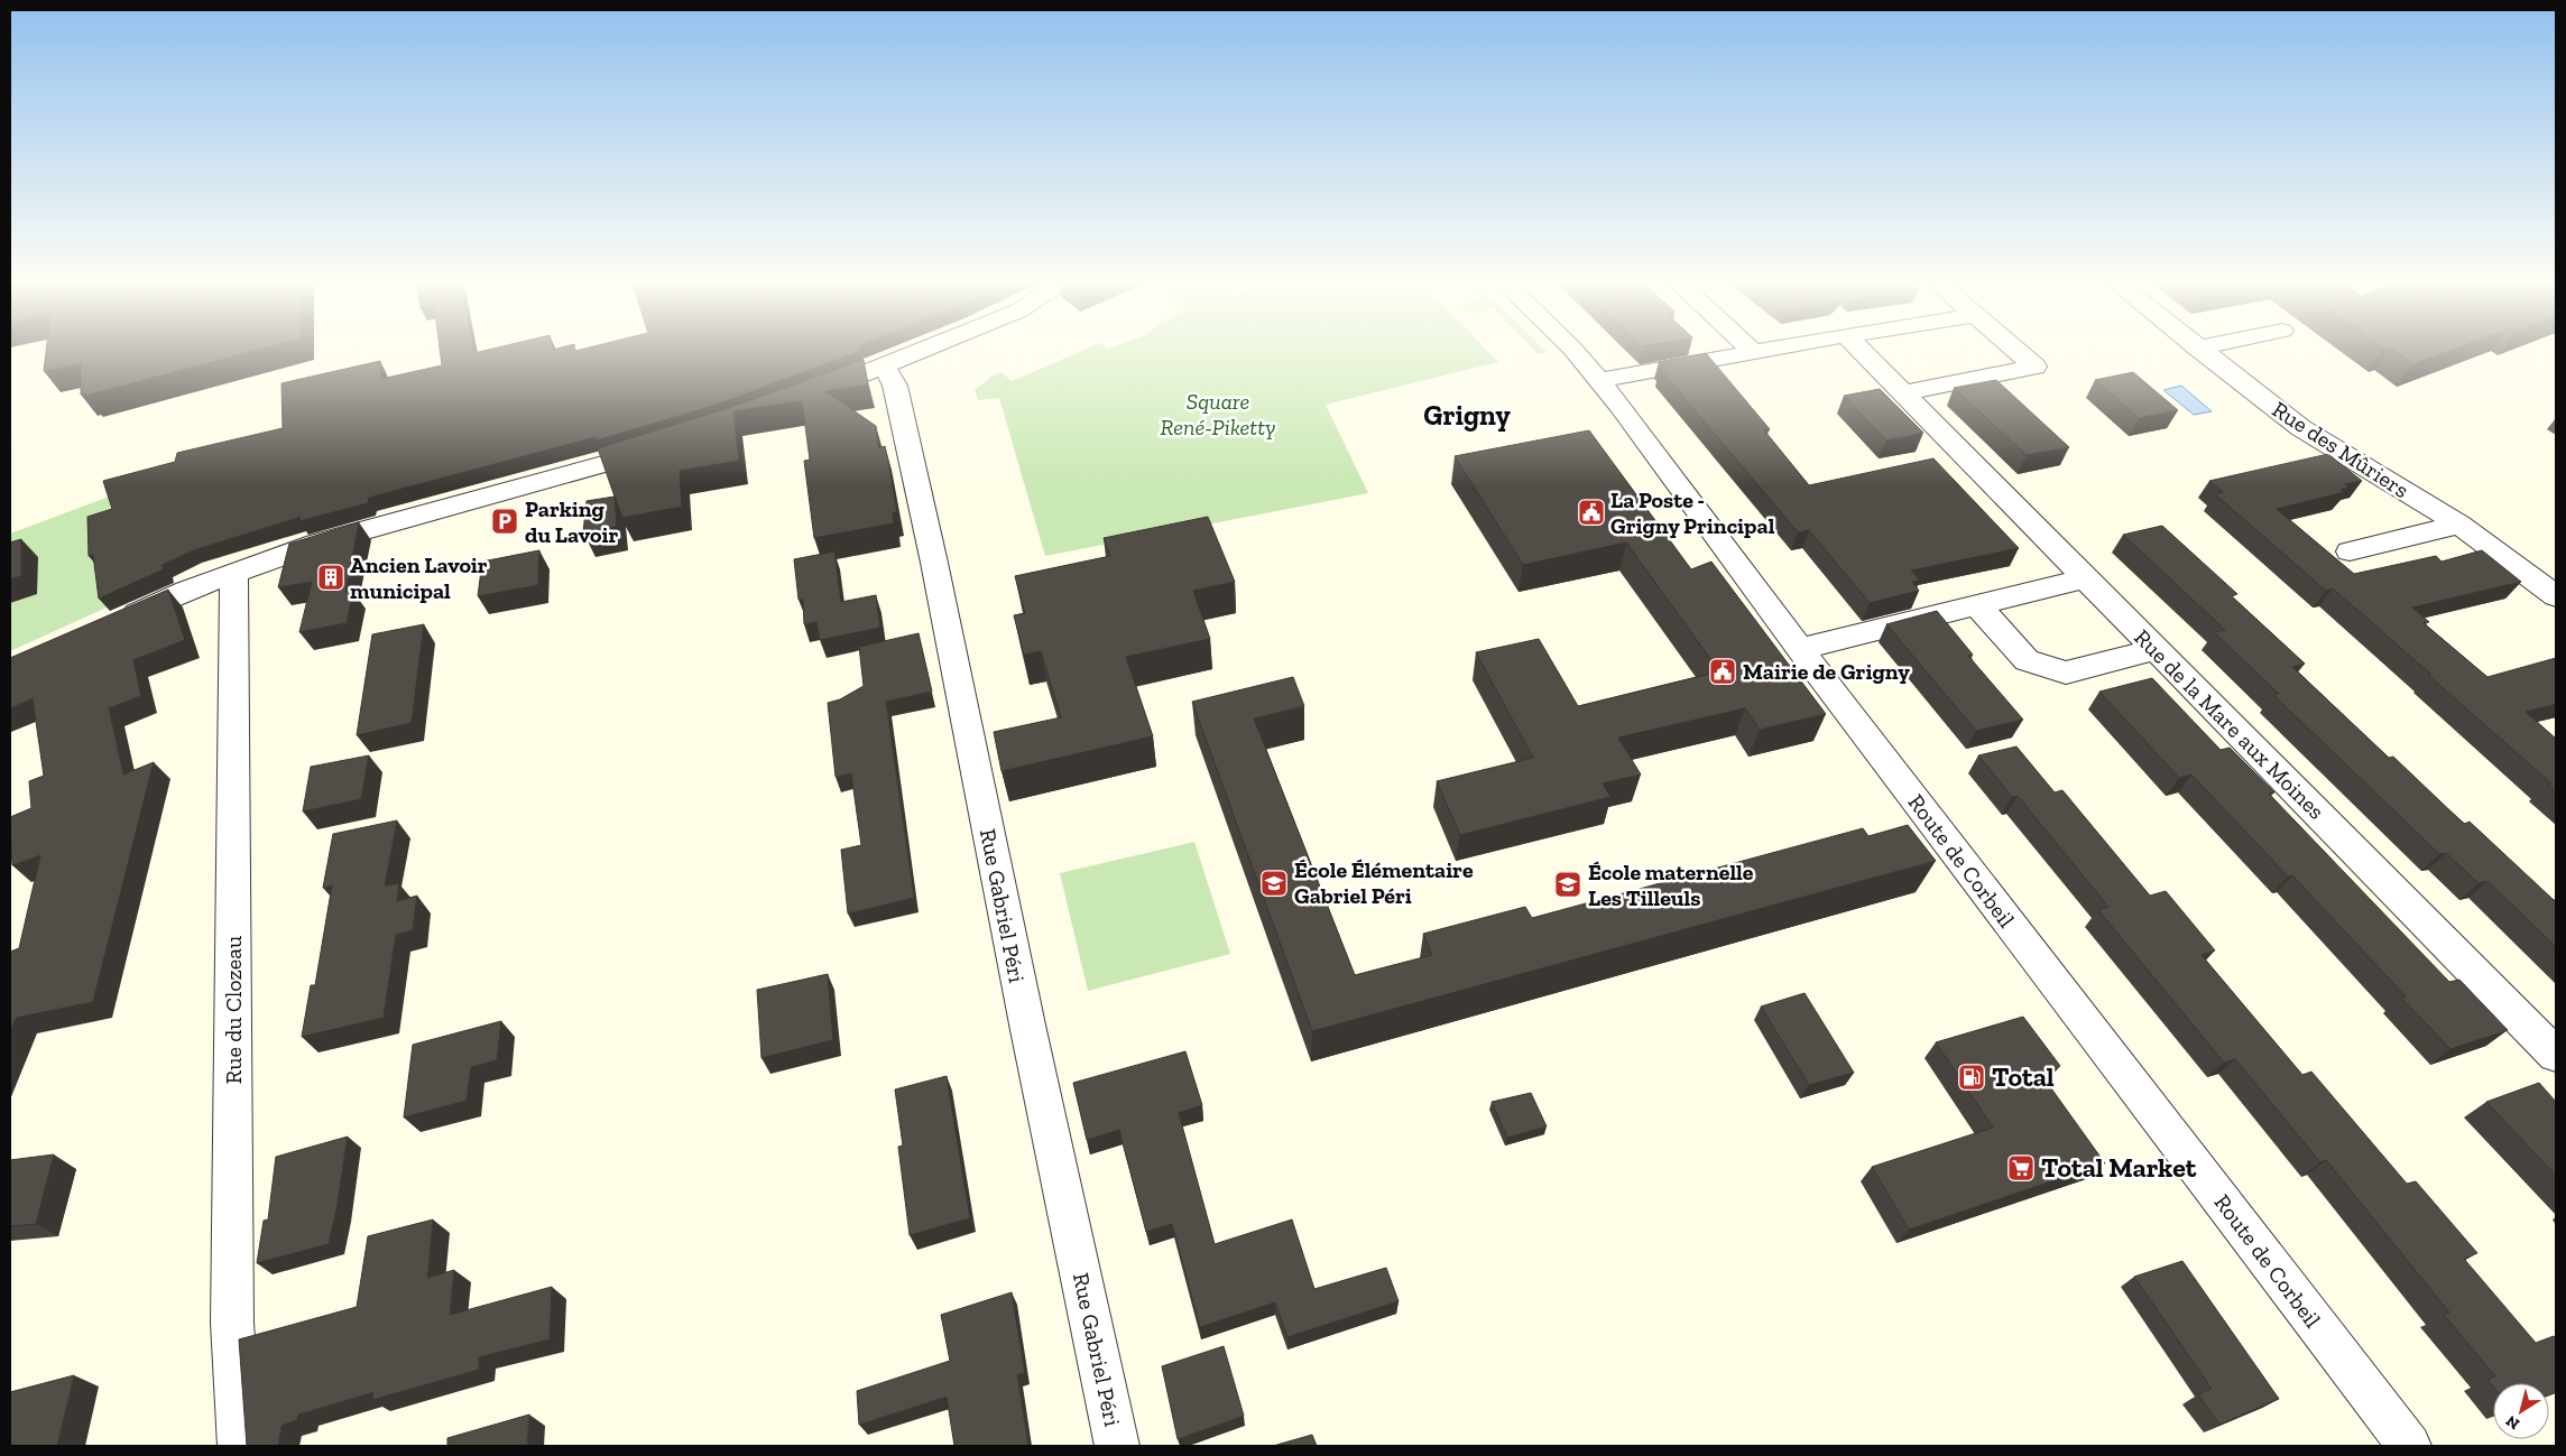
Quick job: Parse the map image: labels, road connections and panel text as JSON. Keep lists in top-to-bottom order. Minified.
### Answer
{"streets":{"street":["Rue des Mûriers","Rue de la Mare aux Moines","Route de Corbeil","Rue Gabriel Péri","Rue du Clozeau"]},"districts":["Grigny"],"parks":["Square René-Piketty"],"places":{"public building":["La Poste - Grigny Principal","Mairie de Grigny"],"parking":["Parking du Lavoir"],"building":["Ancien Lavoir municipal"],"school or university":["École Élémentaire Gabriel Péri","École maternelle Les Tilleuls"],"fuel station":["Total"],"supermarket":["Total Market"]},"north":"bottom left"}
